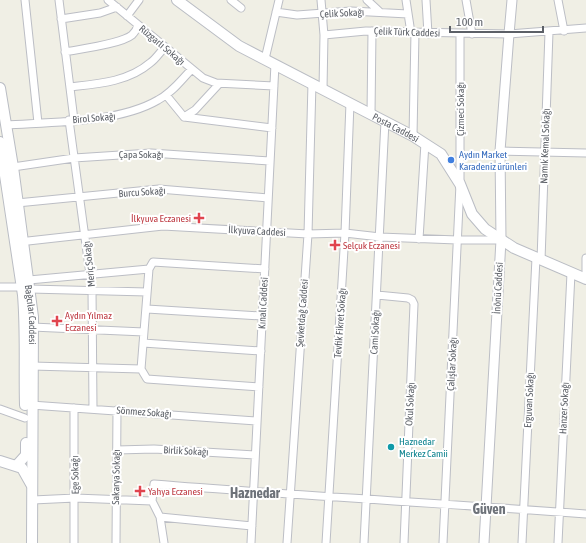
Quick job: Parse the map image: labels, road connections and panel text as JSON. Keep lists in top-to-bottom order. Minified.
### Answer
{"streets":{"main road":["Posta Caddesi","Bağcılar Caddesi"],"street":["Çelik Sokağı","Çelik Türk Caddesi","Rüzgarlı Sokağı","Çizmeci Sokağı","Birol Sokağı","Namık Kemal Sokağı","Çapa Sokağı","Burcu Sokağı","İlkyuva Caddesi","Meriç Sokağı","İnönü Caddesi","Kınalı Caddesi","Şevketdağ Caddesi","Tevfik Fikret Sokağı","Cami Sokağı","Çalışlar Sokağı","Erguvan Sokağı","Okul Sokağı","Hanzer Sokağı","Sönmez Sokağı","Birlik Sokağı","Ege Sokağı","Sakarya Sokağı"]},"crossings":[["Çelik Türk Caddesi","Çizmeci Sokağı"],["Çelik Türk Caddesi","Namık Kemal Sokağı"],["Çelik Türk Caddesi","İnönü Caddesi"],["Rüzgarlı Sokağı","Birol Sokağı"],["Rüzgarlı Sokağı","Kınalı Caddesi"],["Çizmeci Sokağı","Posta Caddesi"],["Çizmeci Sokağı","Çalışlar Sokağı"],["Birol Sokağı","Meriç Sokağı"],["Posta Caddesi","Namık Kemal Sokağı"],["Posta Caddesi","İlkyuva Caddesi"],["Posta Caddesi","İnönü Caddesi"],["Posta Caddesi","Kınalı Caddesi"],["Posta Caddesi","Şevketdağ Caddesi"],["Posta Caddesi","Tevfik Fikret Sokağı"],["Posta Caddesi","Cami Sokağı"],["Posta Caddesi","Çalışlar Sokağı"],["Posta Caddesi","Erguvan Sokağı"],["Posta Caddesi","Hanzer Sokağı"],["Namık Kemal Sokağı","Erguvan Sokağı"],["Çapa Sokağı","Meriç Sokağı"],["Çapa Sokağı","Kınalı Caddesi"],["Burcu Sokağı","Meriç Sokağı"],["Burcu Sokağı","Kınalı Caddesi"],["İlkyuva Caddesi","Meriç Sokağı"],["İlkyuva Caddesi","İnönü Caddesi"],["İlkyuva Caddesi","Kınalı Caddesi"],["İlkyuva Caddesi","Şevketdağ Caddesi"],["İlkyuva Caddesi","Tevfik Fikret Sokağı"],["İlkyuva Caddesi","Cami Sokağı"],["İlkyuva Caddesi","Çalışlar Sokağı"],["Meriç Sokağı","Sönmez Sokağı"],["Kınalı Caddesi","Sönmez Sokağı"],["Kınalı Caddesi","Birlik Sokağı"],["Bağcılar Caddesi","Sönmez Sokağı"],["Cami Sokağı","Okul Sokağı"],["Sönmez Sokağı","Ege Sokağı"],["Sönmez Sokağı","Sakarya Sokağı"],["Birlik Sokağı","Sakarya Sokağı"]],"districts":["Haznedar","Güven"],"places":{"other":["Aydın Market Karadeniz ürünleri","Haznedar Merkez Camii"],"health":["İlkyuva Eczanesi","Selçuk Eczanesi","Aydın Yılmaz Eczanesi","Yahya Eczanesi"]},"scale_bar":"100 m"}
